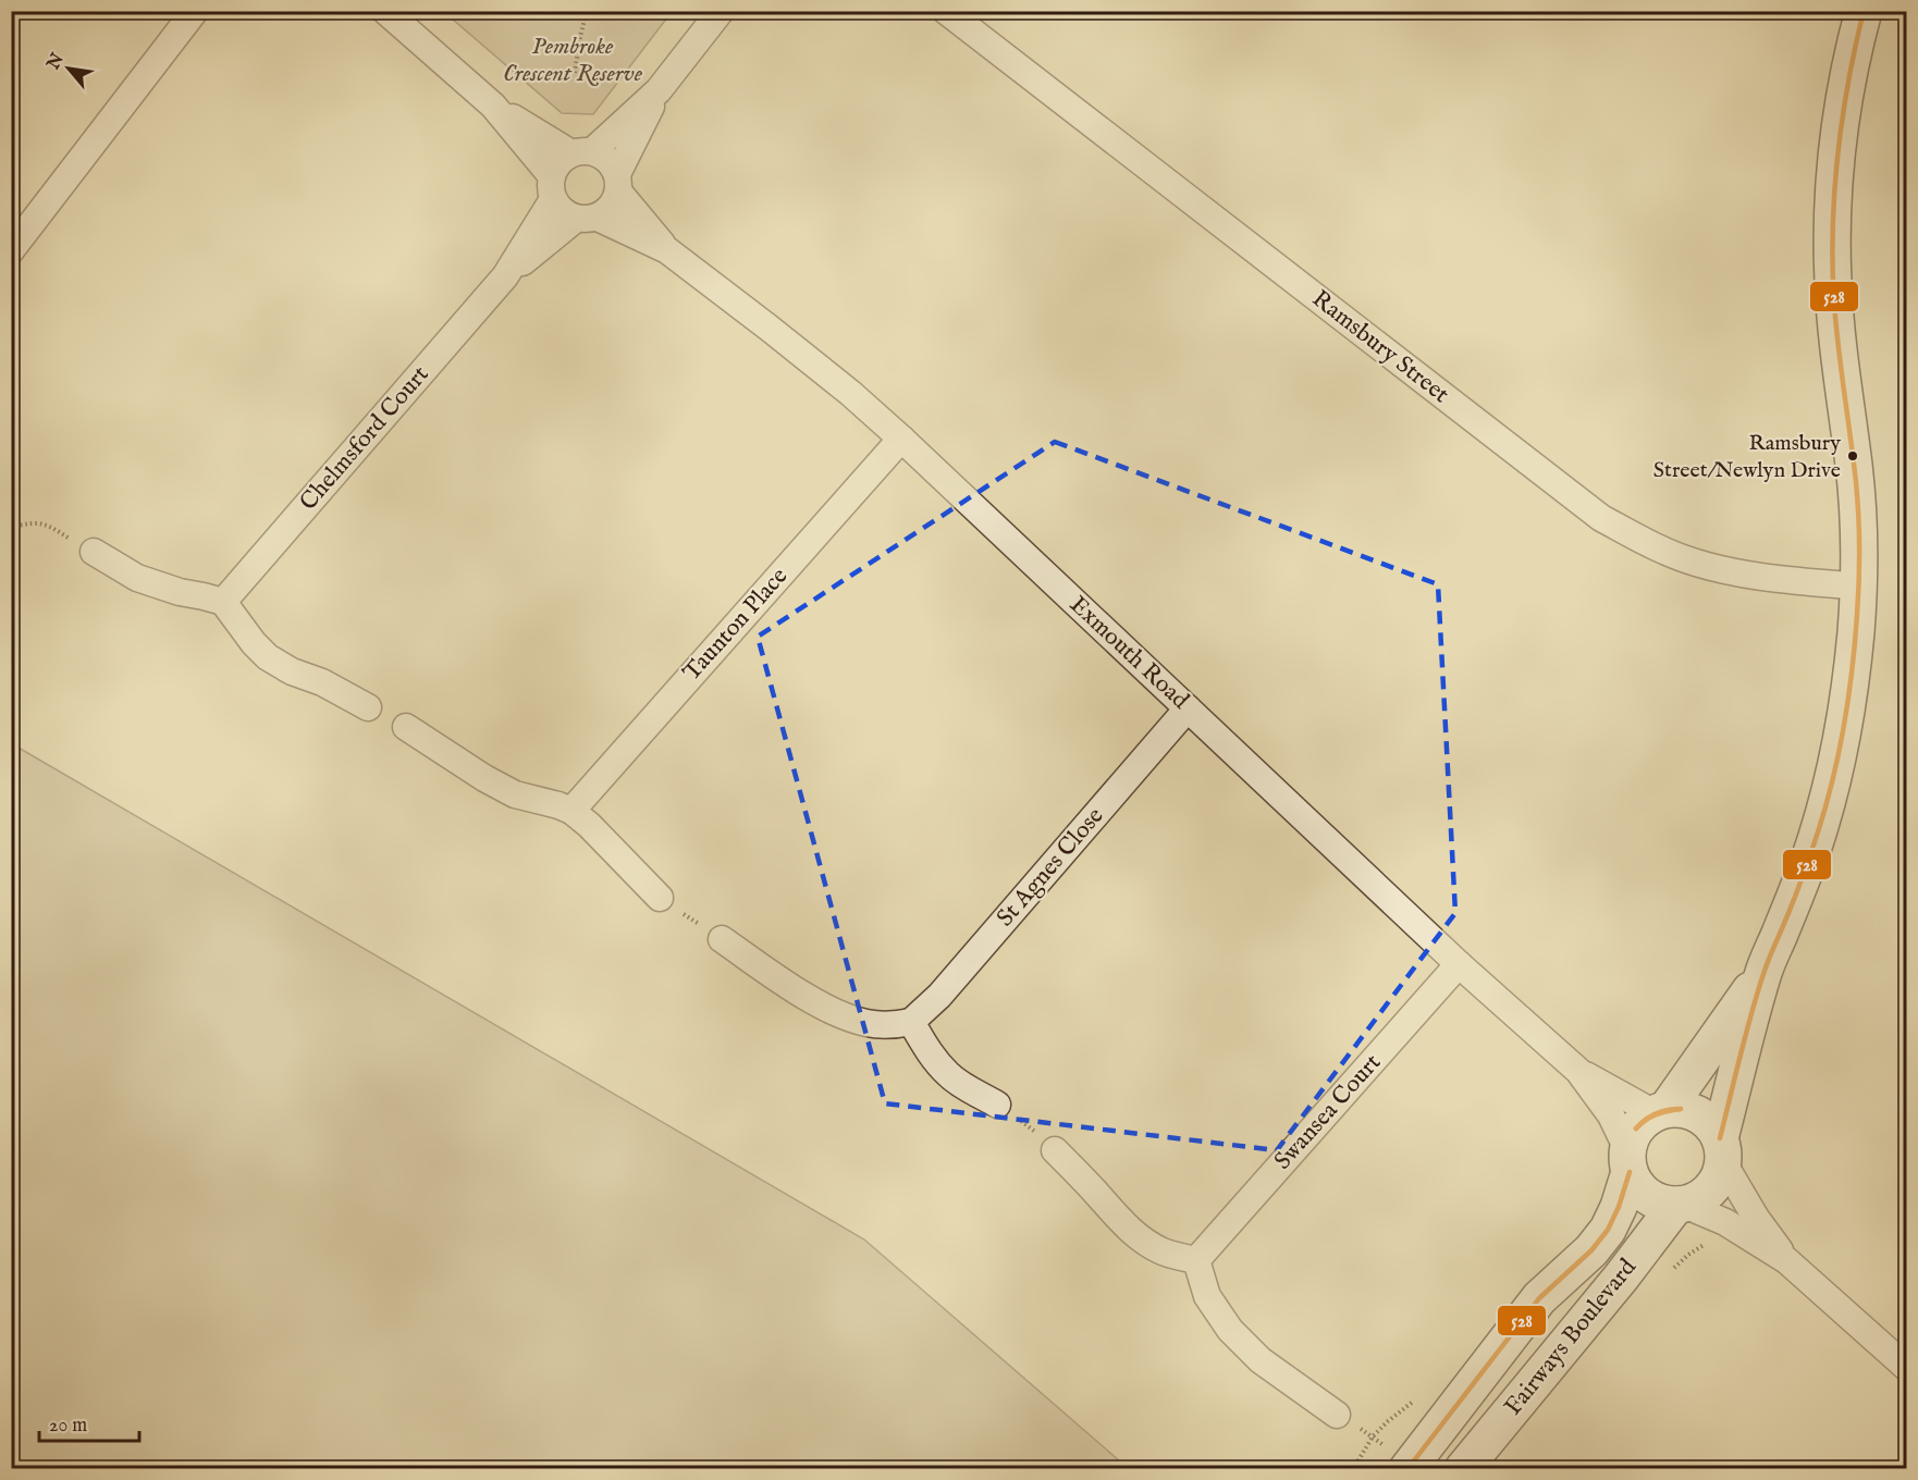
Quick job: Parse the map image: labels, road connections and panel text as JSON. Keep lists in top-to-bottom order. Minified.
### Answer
{"streets":{"street":["Ramsbury Street","Chelmsford Court","Taunton Place","Exmouth Road","St Agnes Close","Swansea Court","Fairways Boulevard"]},"crossings":[["Chelmsford Court","Exmouth Road"],["Taunton Place","Exmouth Road"],["Exmouth Road","St Agnes Close"],["Exmouth Road","Swansea Court"],["Exmouth Road","Fairways Boulevard"]],"parks":["Pembroke Crescent Reserve"],"places":["Ramsbury Street/Newlyn Drive"],"lines":["transit line 528"],"scale_bar":"20 m","north":"top left"}
